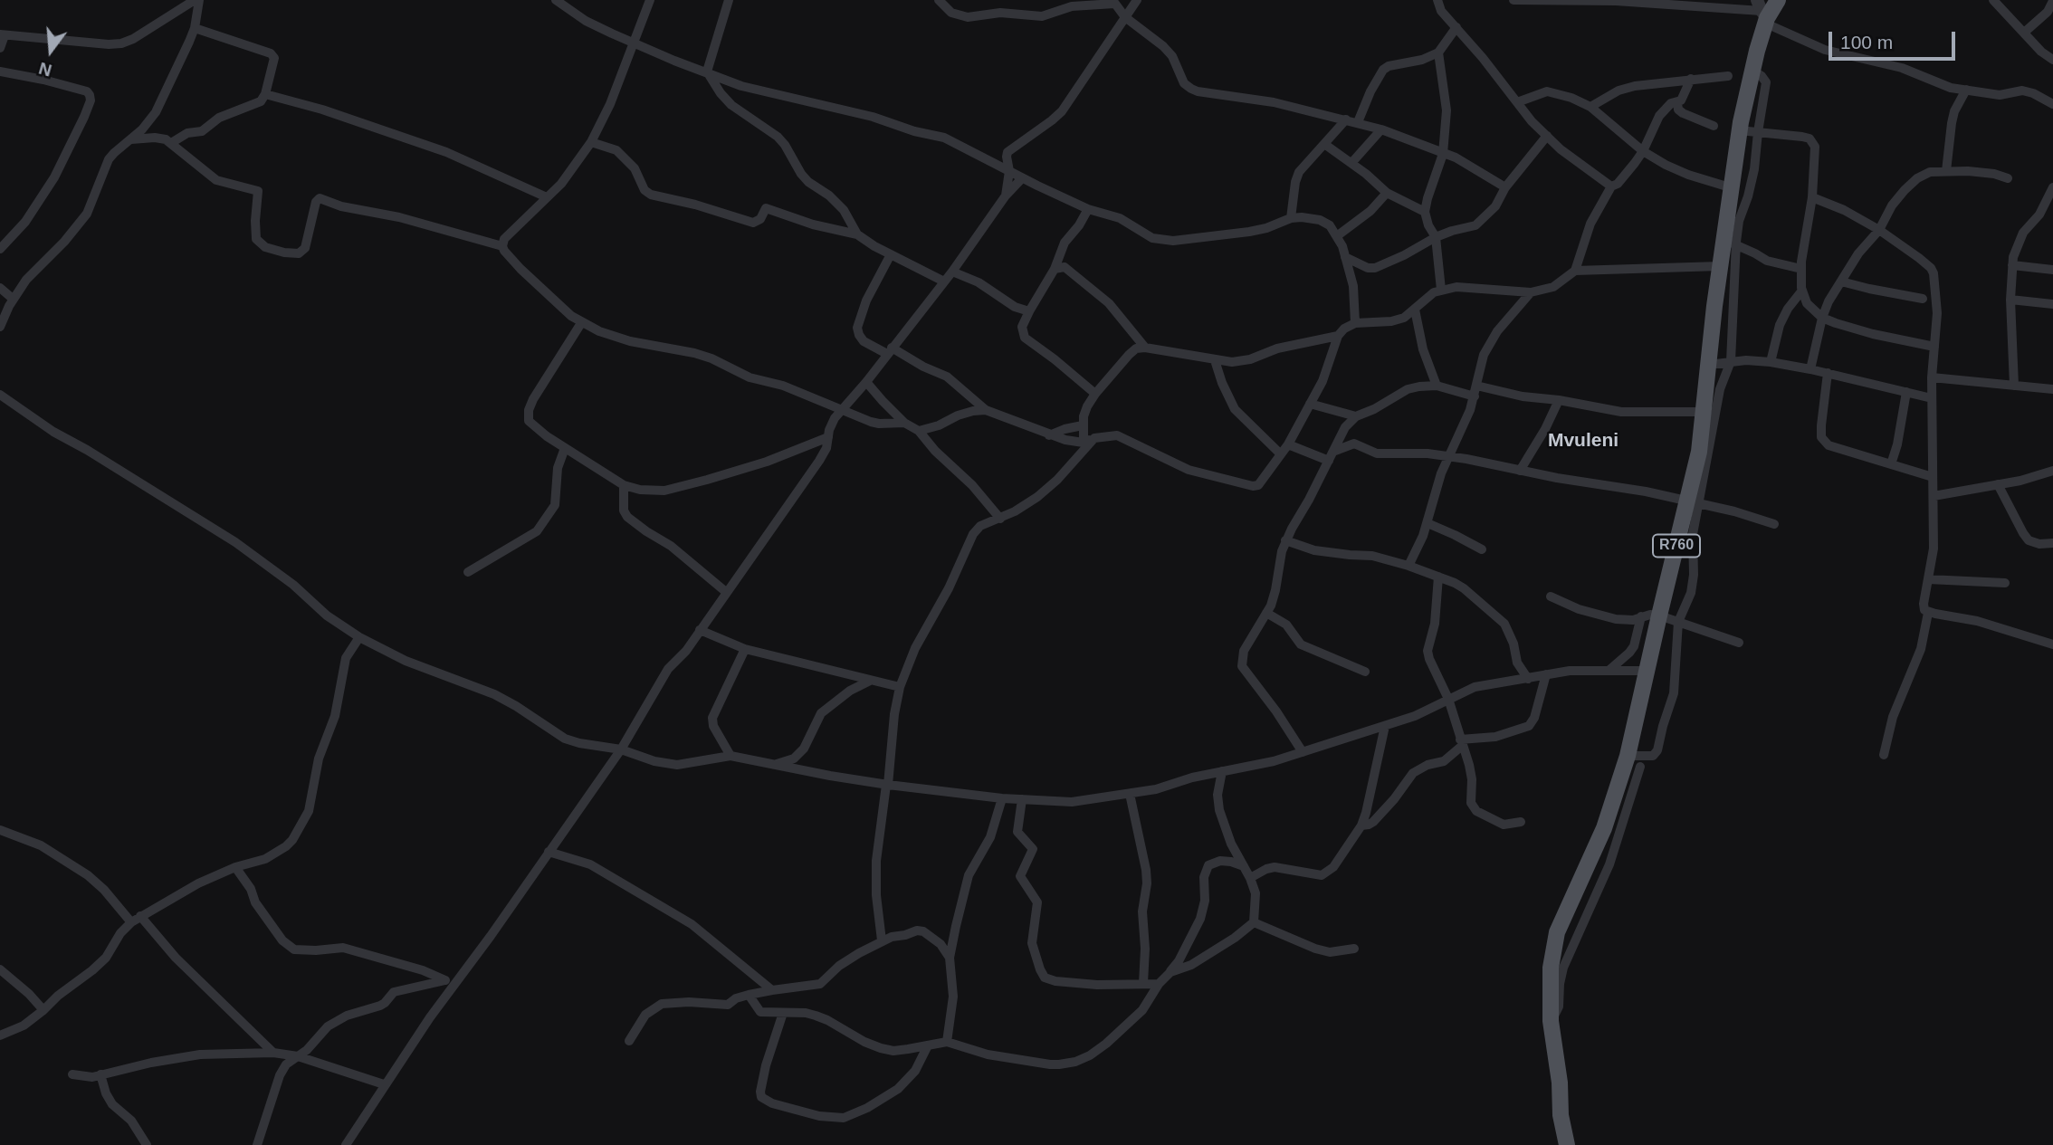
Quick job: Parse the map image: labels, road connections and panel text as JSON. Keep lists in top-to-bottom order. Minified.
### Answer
{"streets":{"main road":["R760"]},"districts":["Mvuleni"],"scale_bar":"100 m","north":"bottom"}
